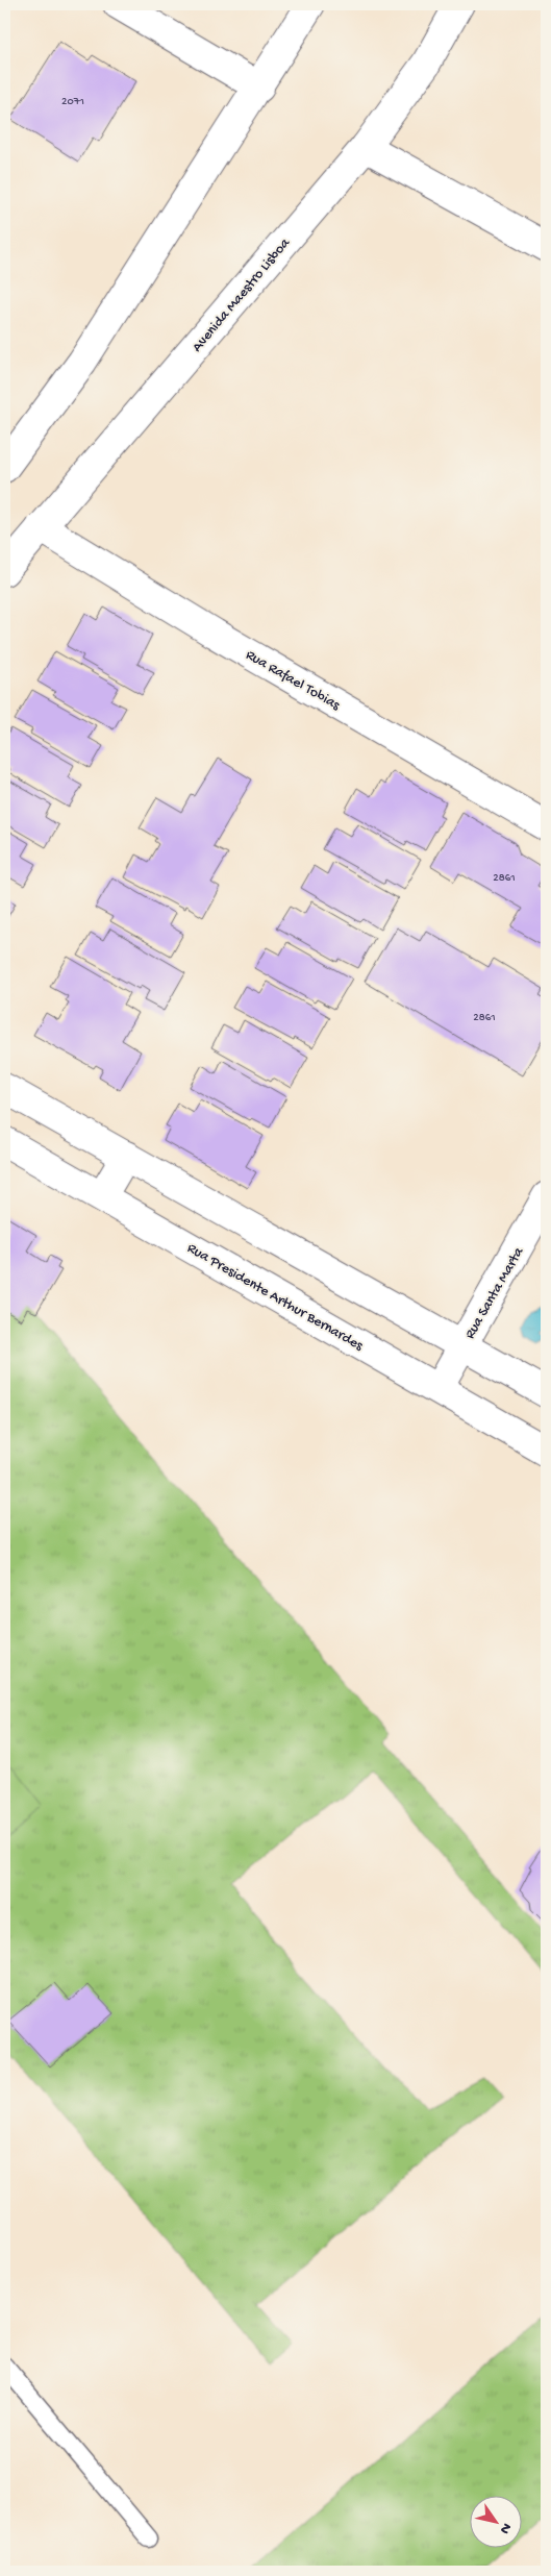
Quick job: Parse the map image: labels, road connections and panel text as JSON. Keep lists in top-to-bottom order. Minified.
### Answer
{"streets":{"main road":["Avenida Maestro Lisboa","Rua Rafael Tobias","Rua Santa Marta","Rua Presidente Arthur Bernardes"]},"crossings":[["Avenida Maestro Lisboa","Rua Rafael Tobias"],["Rua Santa Marta","Rua Presidente Arthur Bernardes"]],"house_numbers":["2071","2861","2861"],"north":"bottom right"}
